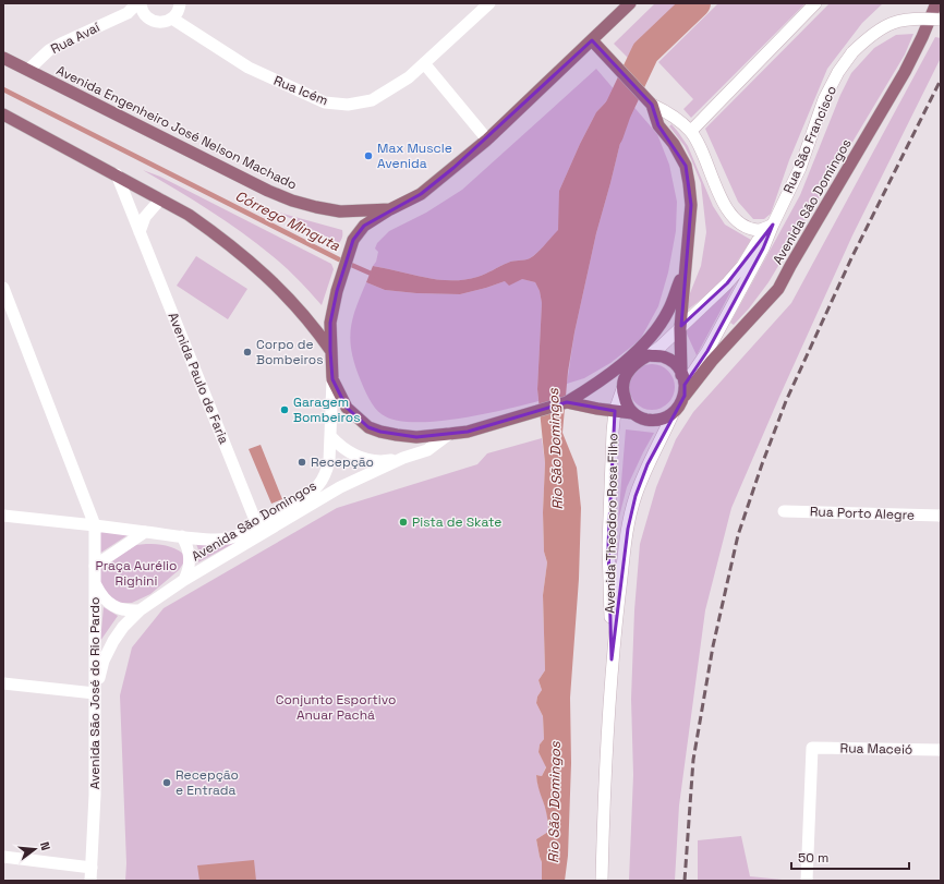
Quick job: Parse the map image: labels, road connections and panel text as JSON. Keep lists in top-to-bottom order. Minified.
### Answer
{"streets":{"main road":["Avenida Engenheiro José Nelson Machado","Avenida São Domingos"],"street":["Rua Avaí","Rua Icém","Rua São Francisco","Avenida Paulo de Faria","Rua Porto Alegre","Avenida Theodoro Rosa Filho","Avenida São José do Rio Pardo","Rua Maceió"]},"crossings":[["Rua Avaí","Avenida Engenheiro José Nelson Machado"],["Avenida Engenheiro José Nelson Machado","Avenida São Domingos"],["Rua São Francisco","Avenida São Domingos"],["Rua São Francisco","Avenida Theodoro Rosa Filho"],["Avenida São Domingos","Avenida Paulo de Faria"],["Avenida São Domingos","Avenida Theodoro Rosa Filho"],["Avenida São Domingos","Avenida São José do Rio Pardo"]],"water":["Córrego Minguta","Rio São Domingos"],"parks":["Praça Aurélio Righini","Conjunto Esportivo Anuar Pachá"],"places":["Max Muscle Avenida","Corpo de Bombeiros","Garagem Bombeiros","Recepção","Pista de Skate","Recepção e Entrada"],"scale_bar":"50 m","north":"right"}
